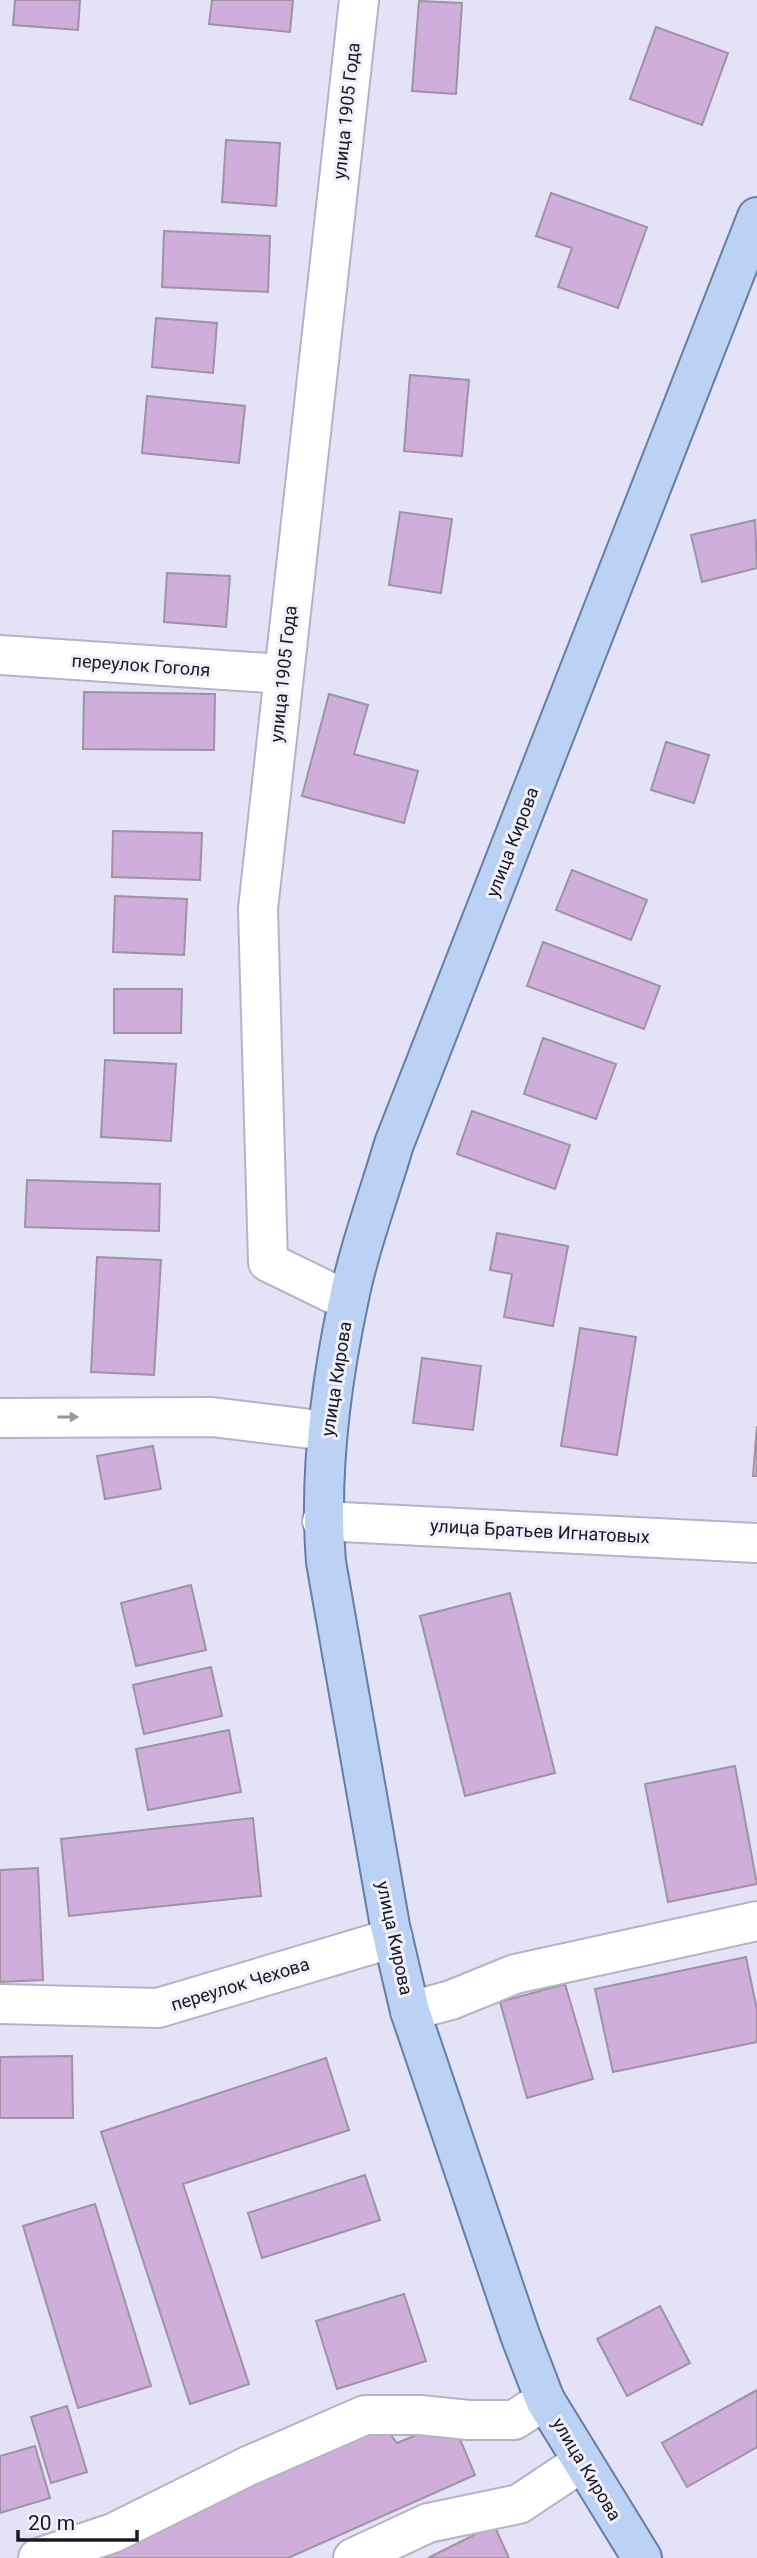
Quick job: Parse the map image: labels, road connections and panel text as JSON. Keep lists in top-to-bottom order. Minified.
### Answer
{"streets":{"main road":["улица Кирова"],"street":["улица 1905 Года","переулок Гоголя","улица Братьев Игнатовых","переулок Чехова"]},"crossings":[["улица 1905 Года","переулок Гоголя"],["улица 1905 Года","улица Кирова"],["улица Кирова","улица Братьев Игнатовых"],["улица Кирова","переулок Чехова"]],"scale_bar":"20 m"}
